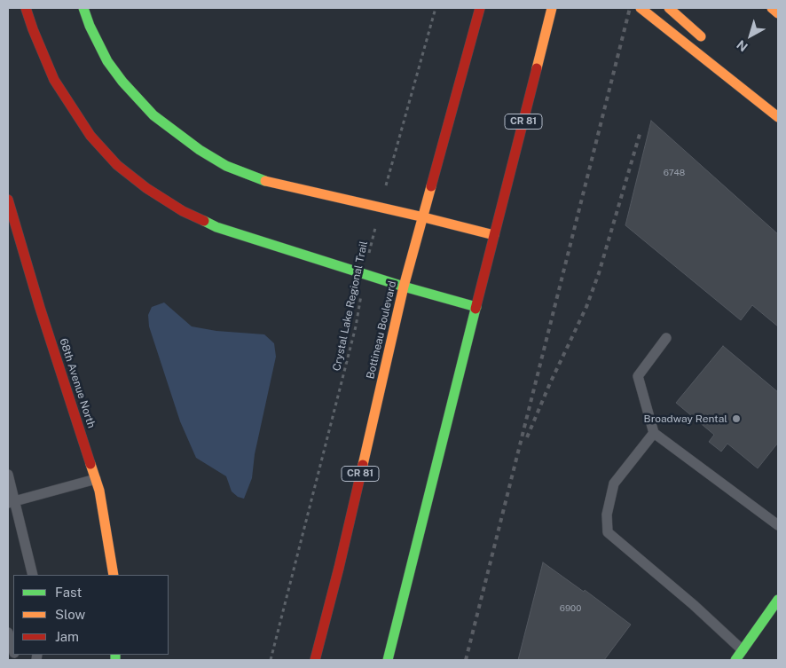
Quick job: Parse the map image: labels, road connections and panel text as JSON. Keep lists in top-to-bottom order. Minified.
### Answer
{"streets":{"main road":["CR 81","Bottineau Boulevard","68th Avenue North"],"path":["Crystal Lake Regional Trail"]},"places":["Broadway Rental"],"house_numbers":["6748","6900"],"legend":["Fast","Slow","Jam"],"north":"bottom left"}
